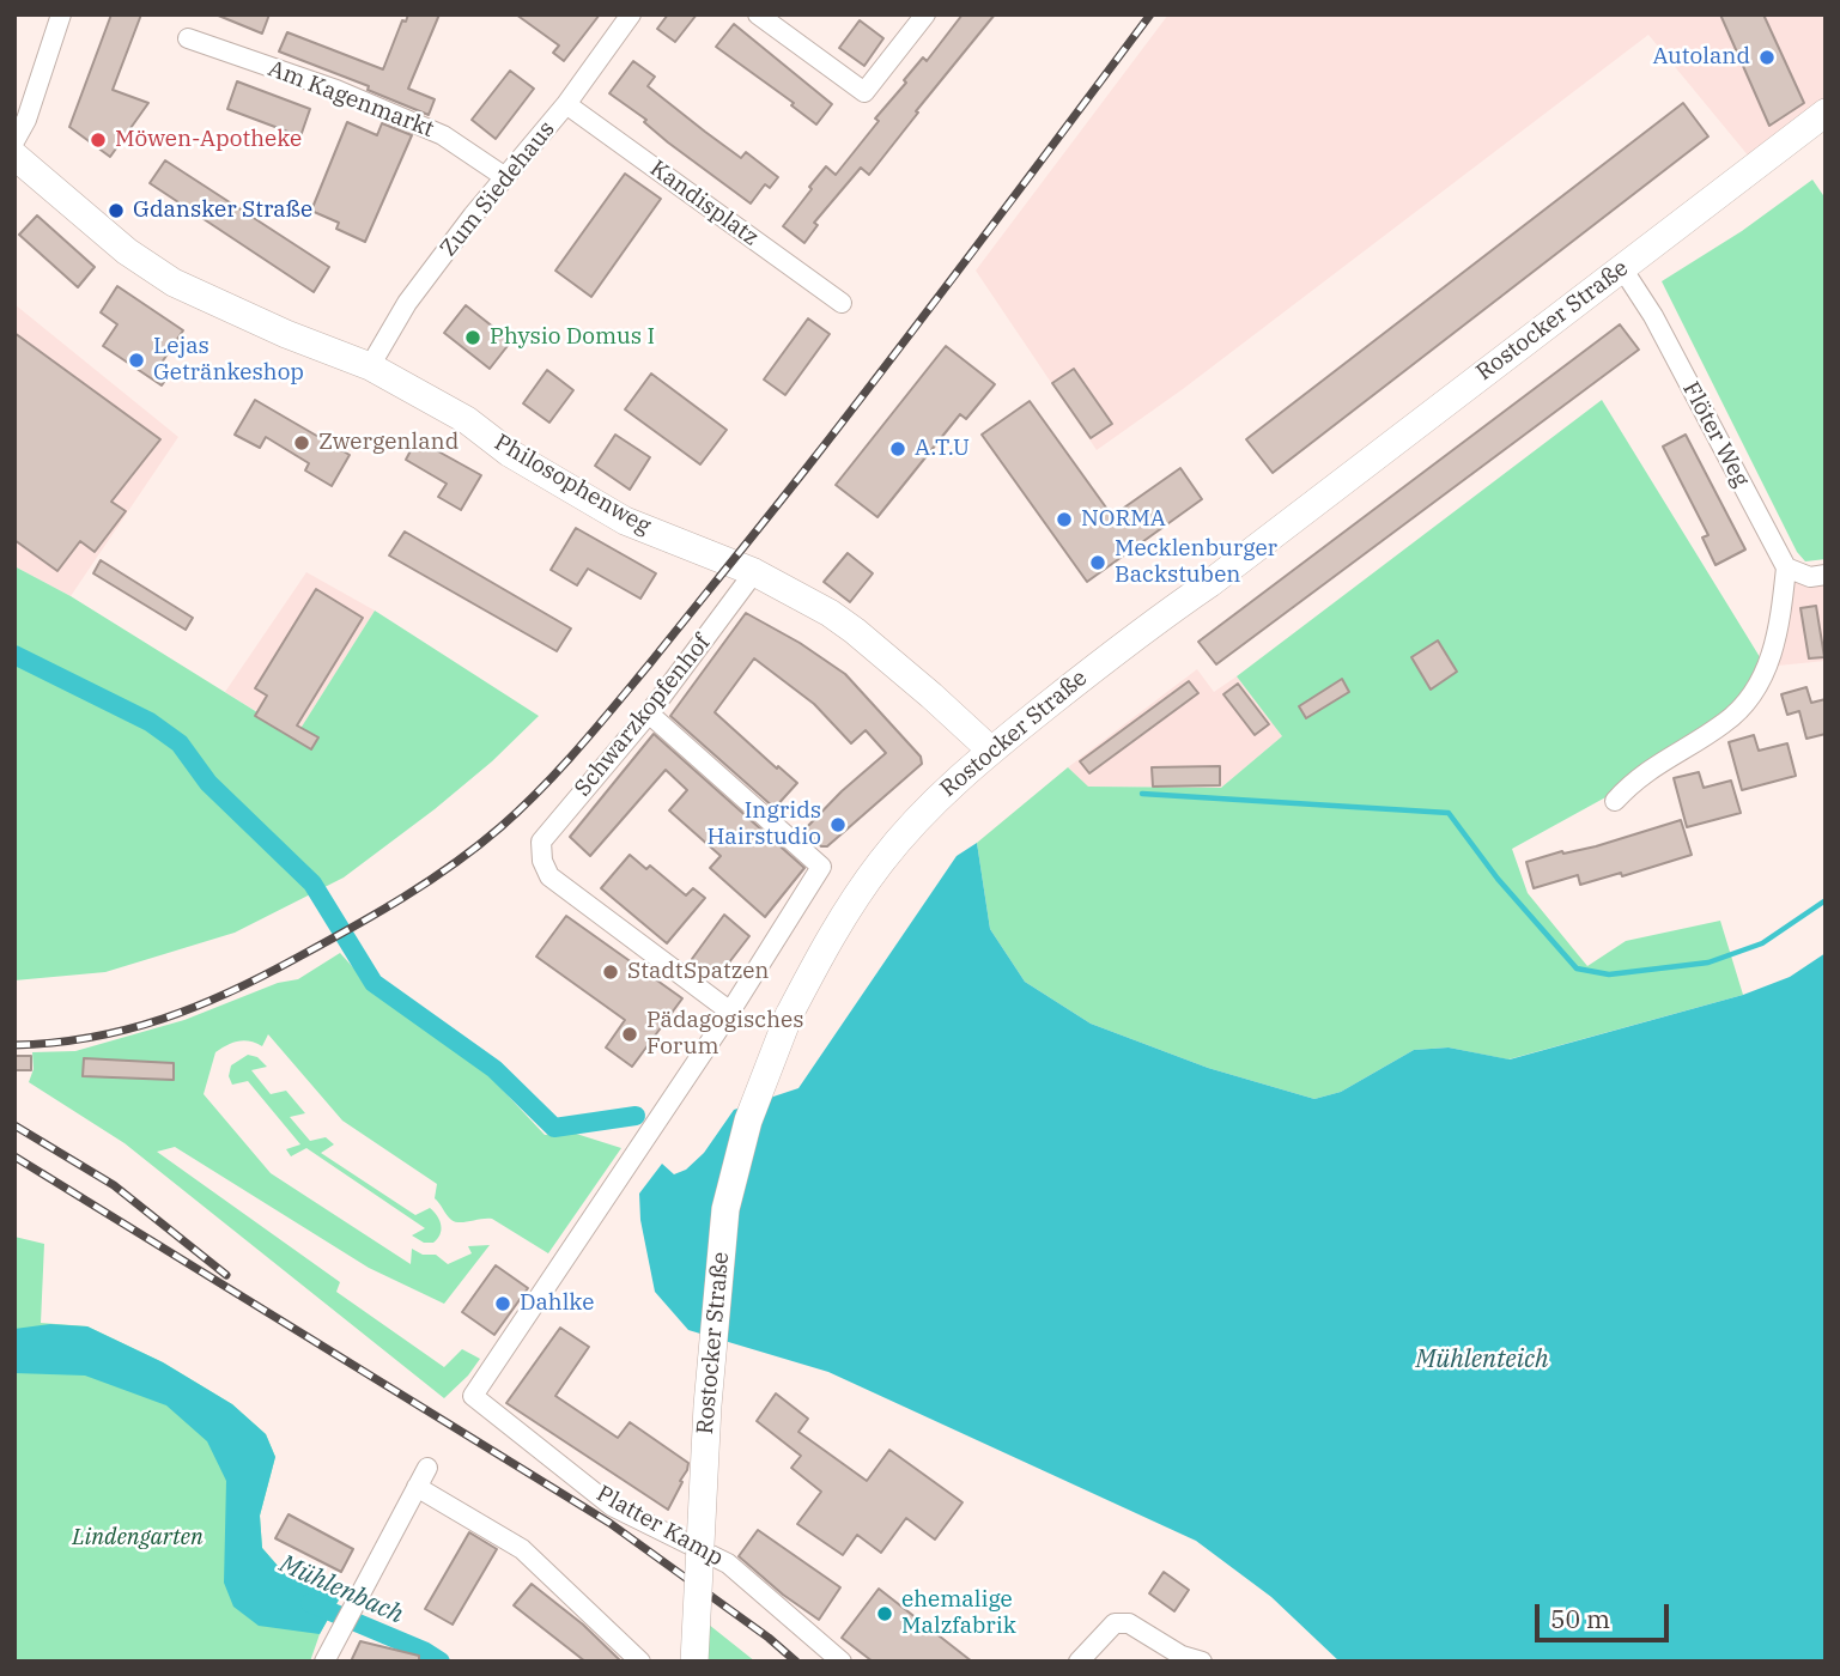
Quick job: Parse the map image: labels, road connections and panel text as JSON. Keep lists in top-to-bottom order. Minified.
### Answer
{"streets":{"main road":["Rostocker Straße","Philosophenweg"],"street":["Am Kagenmarkt","Zum Siedehaus","Kandisplatz","Flöter Weg","Schwarzkopfenhof","Platter Kamp"]},"crossings":[["Am Kagenmarkt","Zum Siedehaus"],["Zum Siedehaus","Kandisplatz"],["Zum Siedehaus","Philosophenweg"],["Rostocker Straße","Flöter Weg"],["Rostocker Straße","Philosophenweg"],["Philosophenweg","Schwarzkopfenhof"],["Schwarzkopfenhof","Platter Kamp"]],"water":["Mühlenteich","Mühlenbach"],"parks":["Lindengarten"],"places":["Autoland","Möwen-Apotheke","Gdansker Straße","Physio Domus I","Lejas Getränkeshop","Zwergenland","A.T.U","NORMA","Mecklenburger Backstuben","Ingrids Hairstudio","StadtSpatzen","Pädagogisches Forum","Dahlke","ehemalige Malzfabrik"],"scale_bar":"50 m"}
